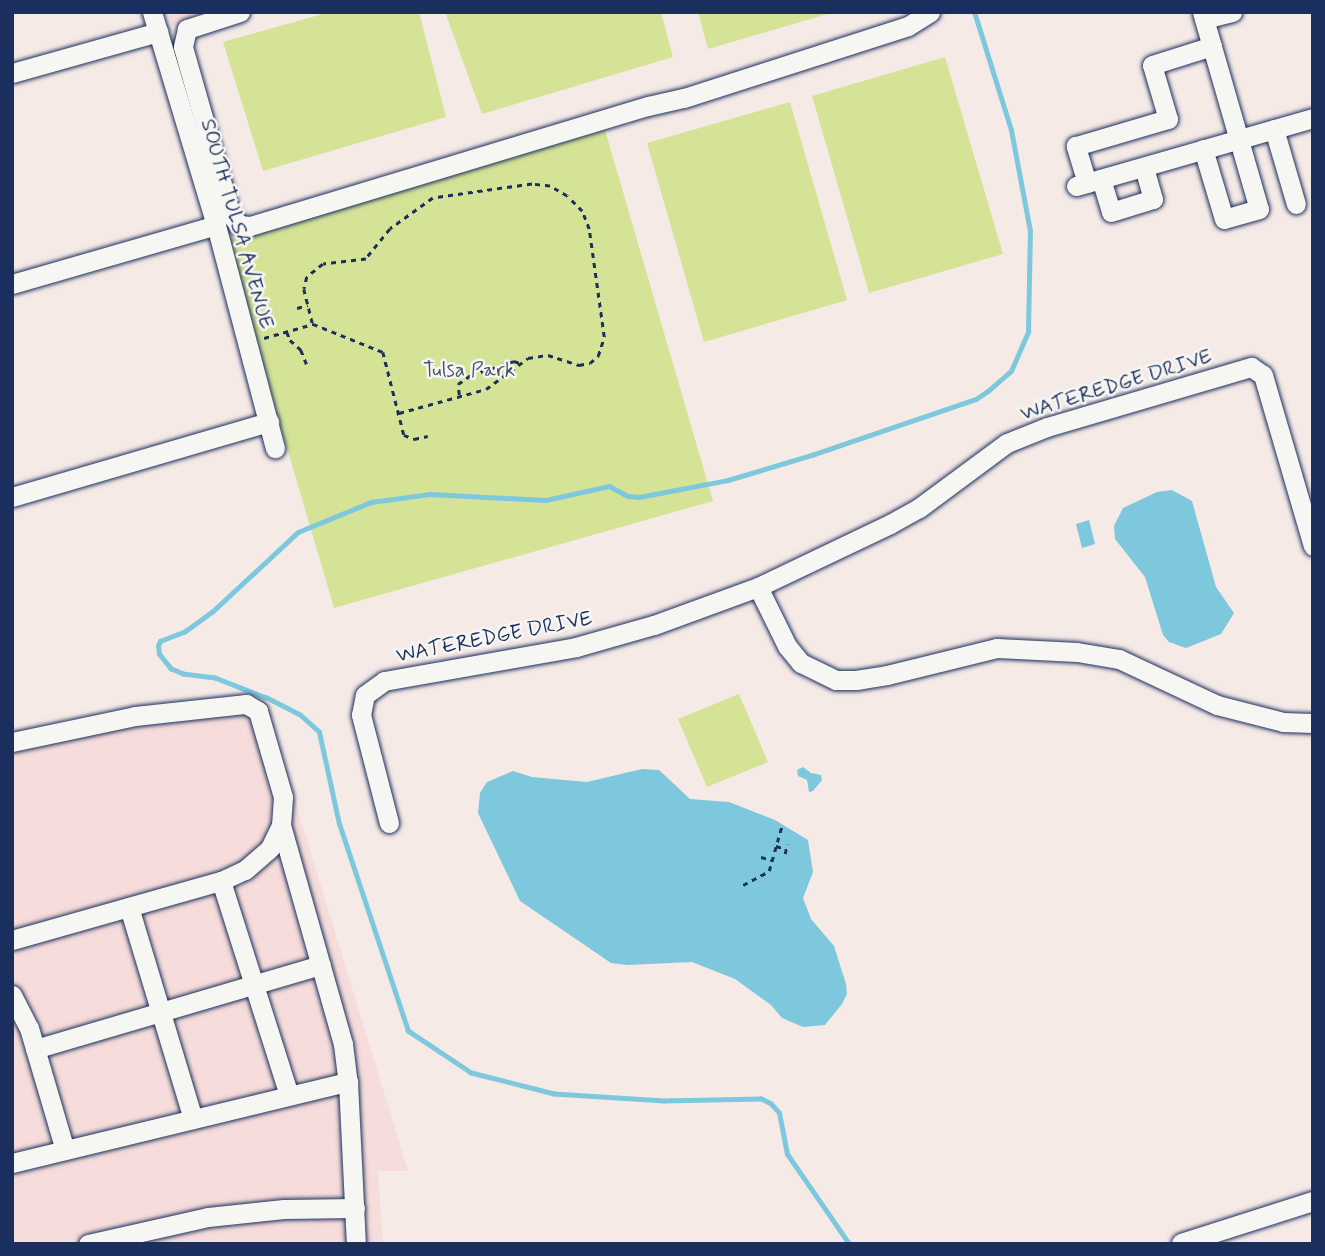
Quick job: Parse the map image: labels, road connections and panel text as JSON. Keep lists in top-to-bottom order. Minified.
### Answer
{"streets":{"street":["SOUTH TULSA AVENUE","WATEREDGE DRIVE"]},"parks":["Tulsa Park"]}
